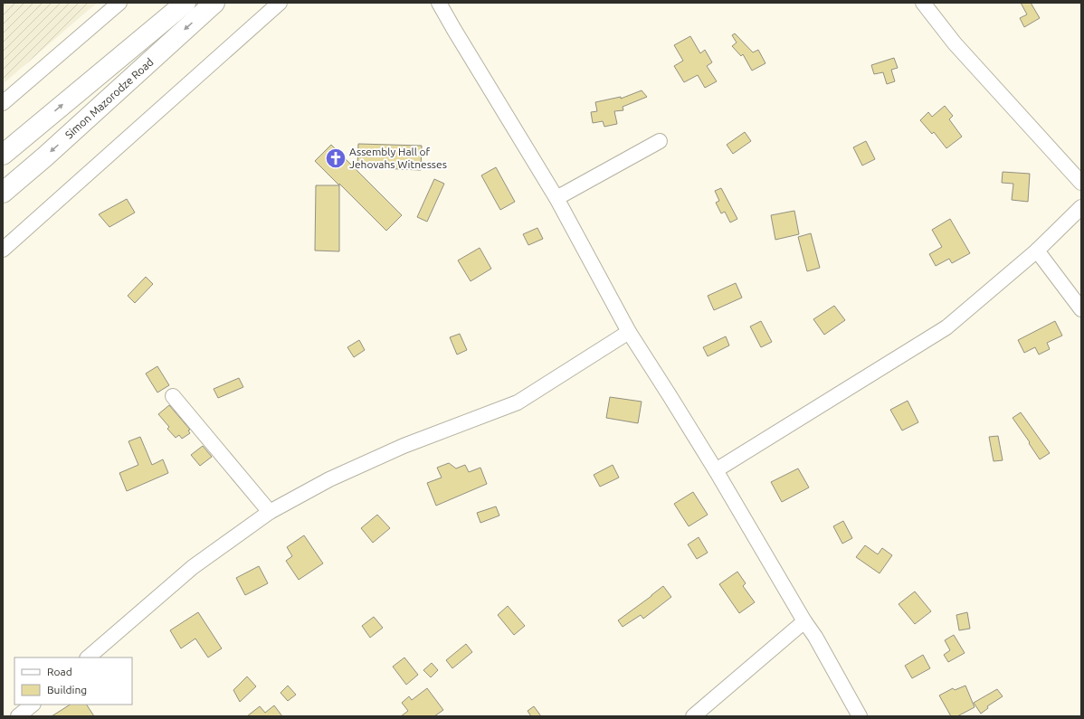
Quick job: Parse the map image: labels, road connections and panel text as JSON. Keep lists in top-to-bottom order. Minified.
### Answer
{"streets":{"highway":["Simon Mazorodze Road"]},"places":{"church":["Assembly Hall of Jehovahs Witnesses"]},"legend":["Road","Building"]}
